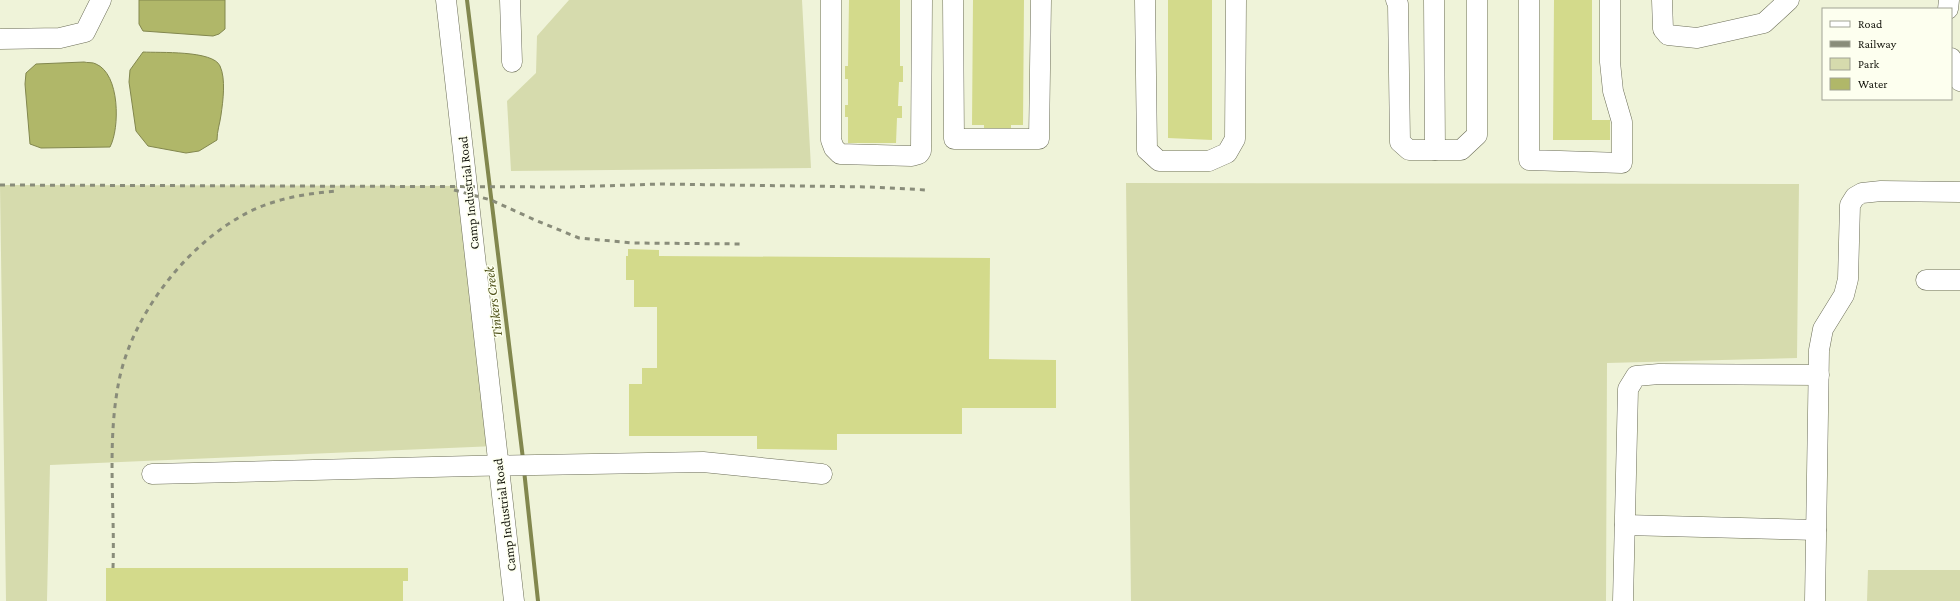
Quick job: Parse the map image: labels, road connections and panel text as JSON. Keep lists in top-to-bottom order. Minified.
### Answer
{"streets":{"street":["Camp Industrial Road"]},"water":["Tinkers Creek"],"legend":["Road","Railway","Park","Water"]}
